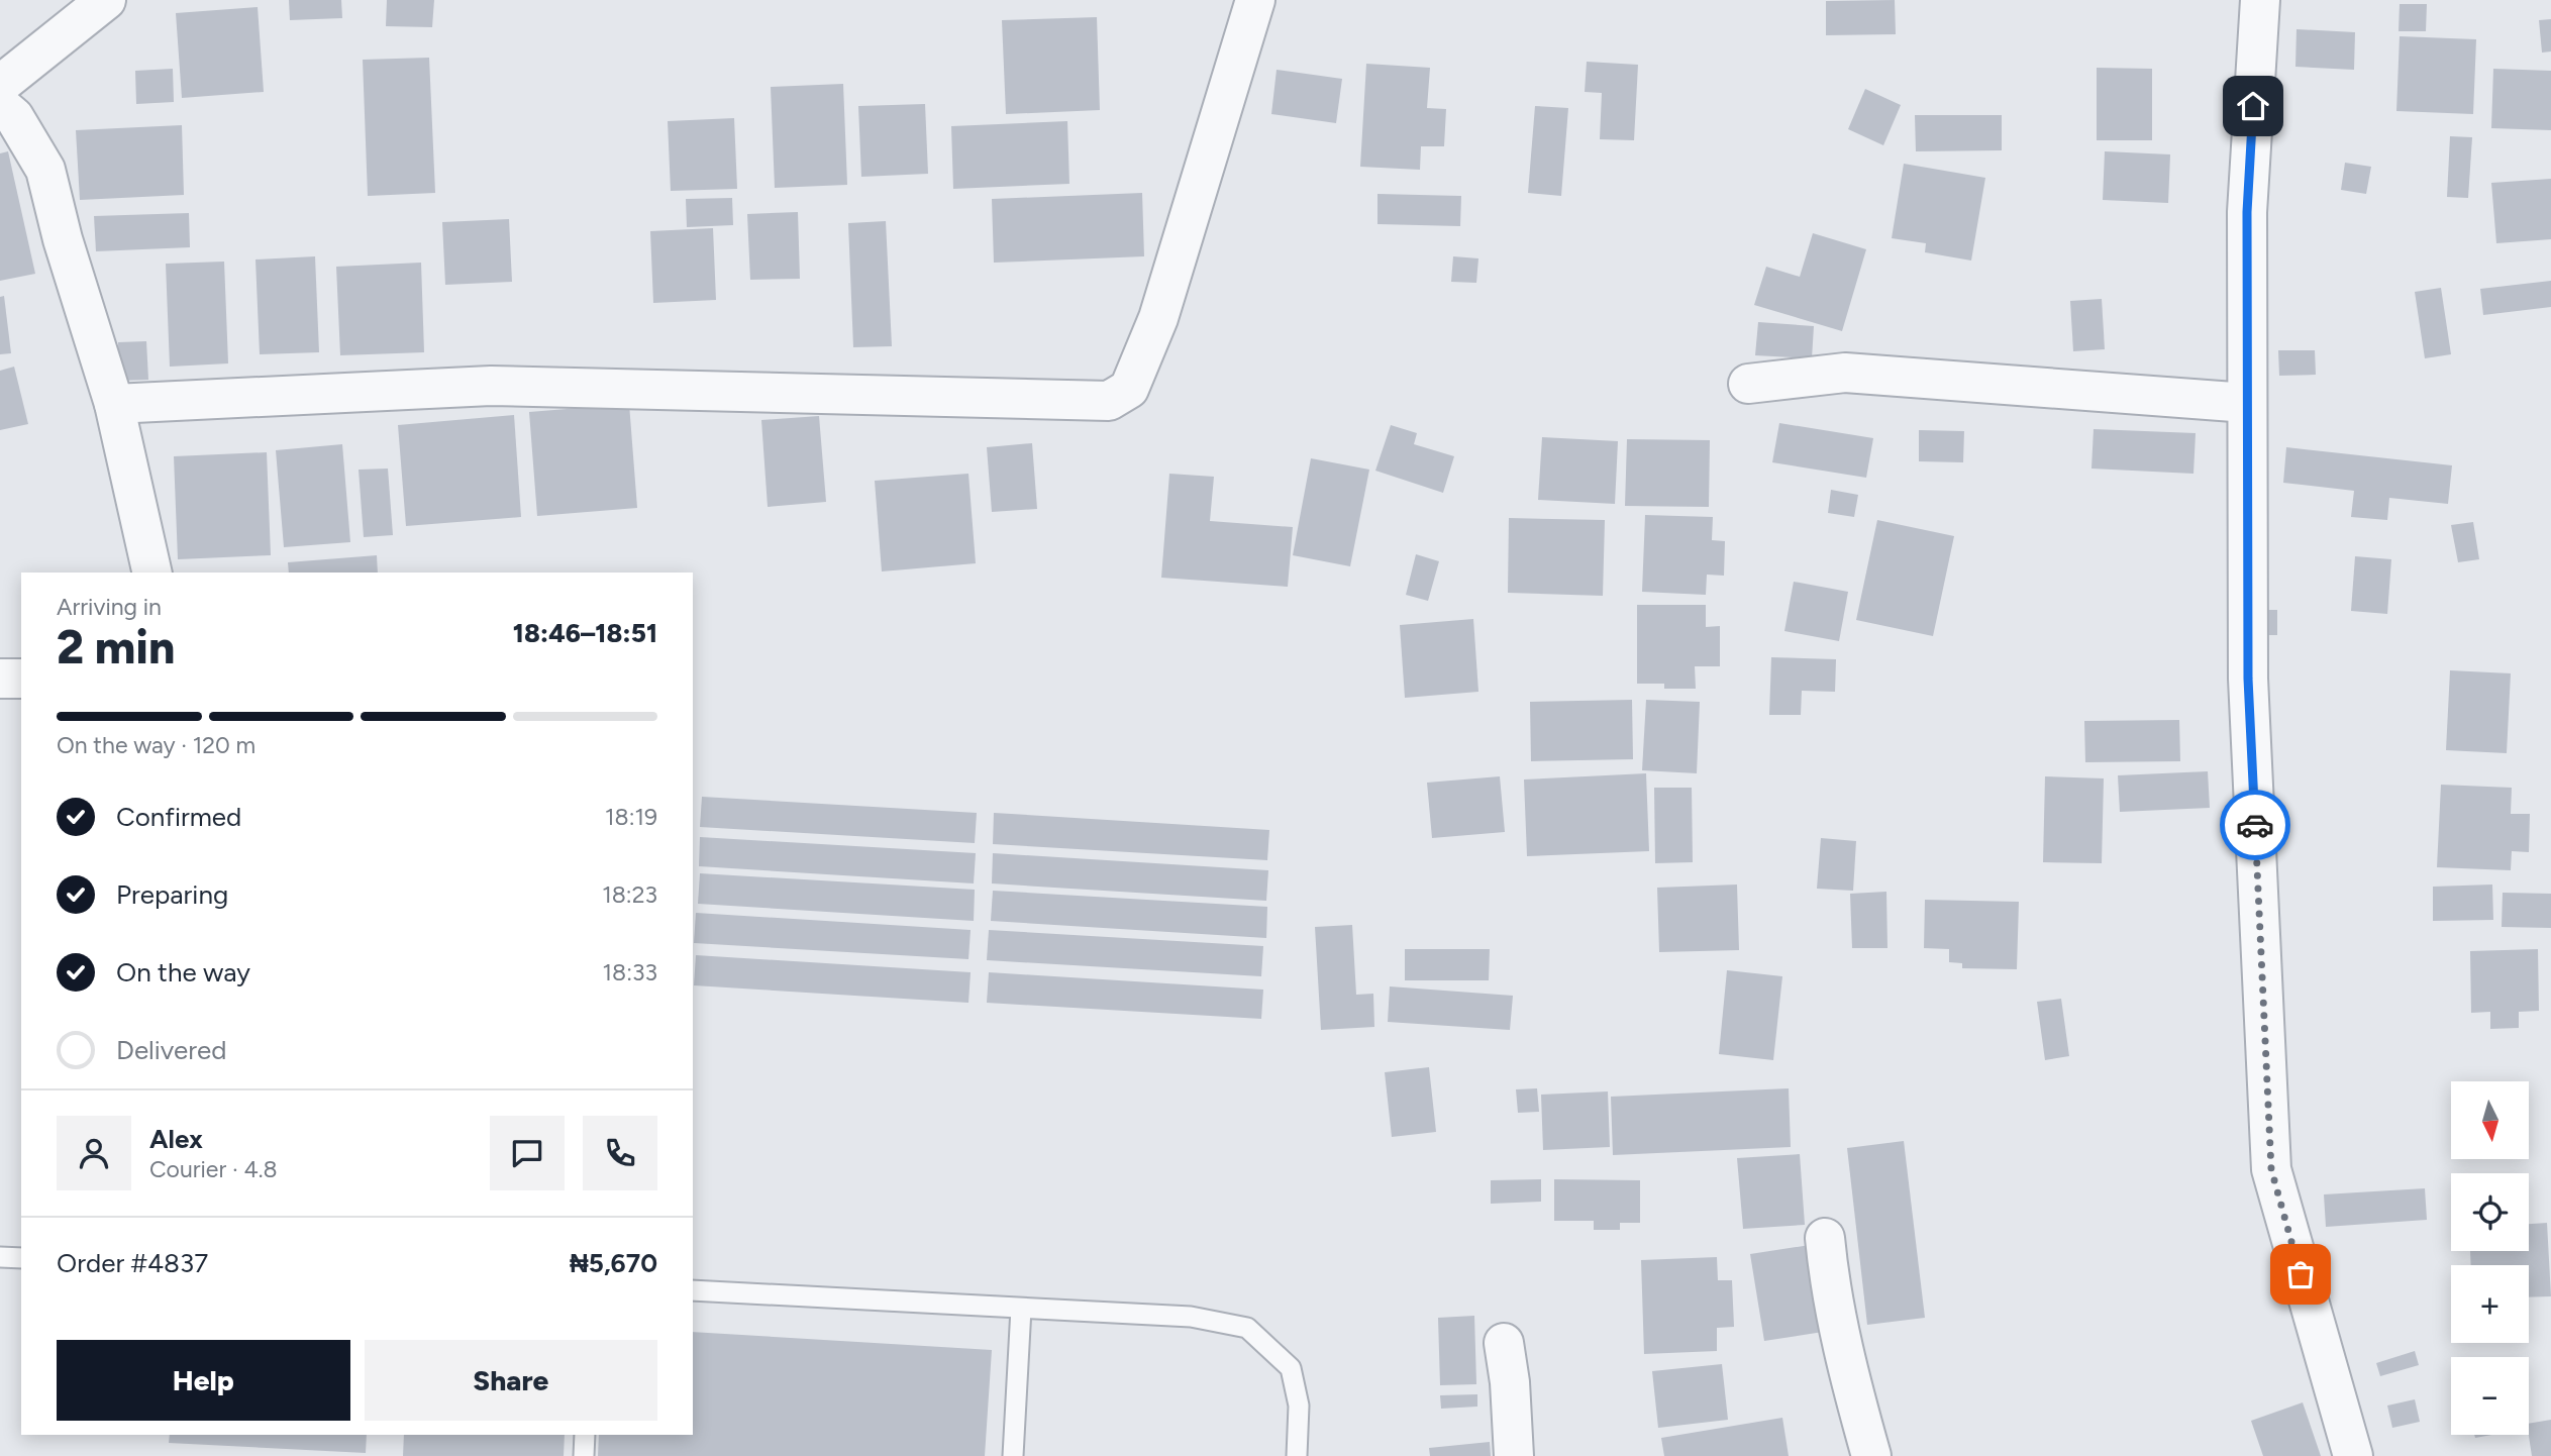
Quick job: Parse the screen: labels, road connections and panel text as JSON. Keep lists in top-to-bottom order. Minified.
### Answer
{"north":"bottom","page":{"heading":["2 min","Arriving in","18:46–18:51"],"panel":["Alex","Courier · 4.8","Order #4837","₦5,670"],"bar":"On the way · 120 m","list":[["Confirmed","18:19"],["Preparing","18:23"],["On the way","18:33"],"Delivered"],"map_buttons":["+","−"],"buttons":["Help","Share"]}}
